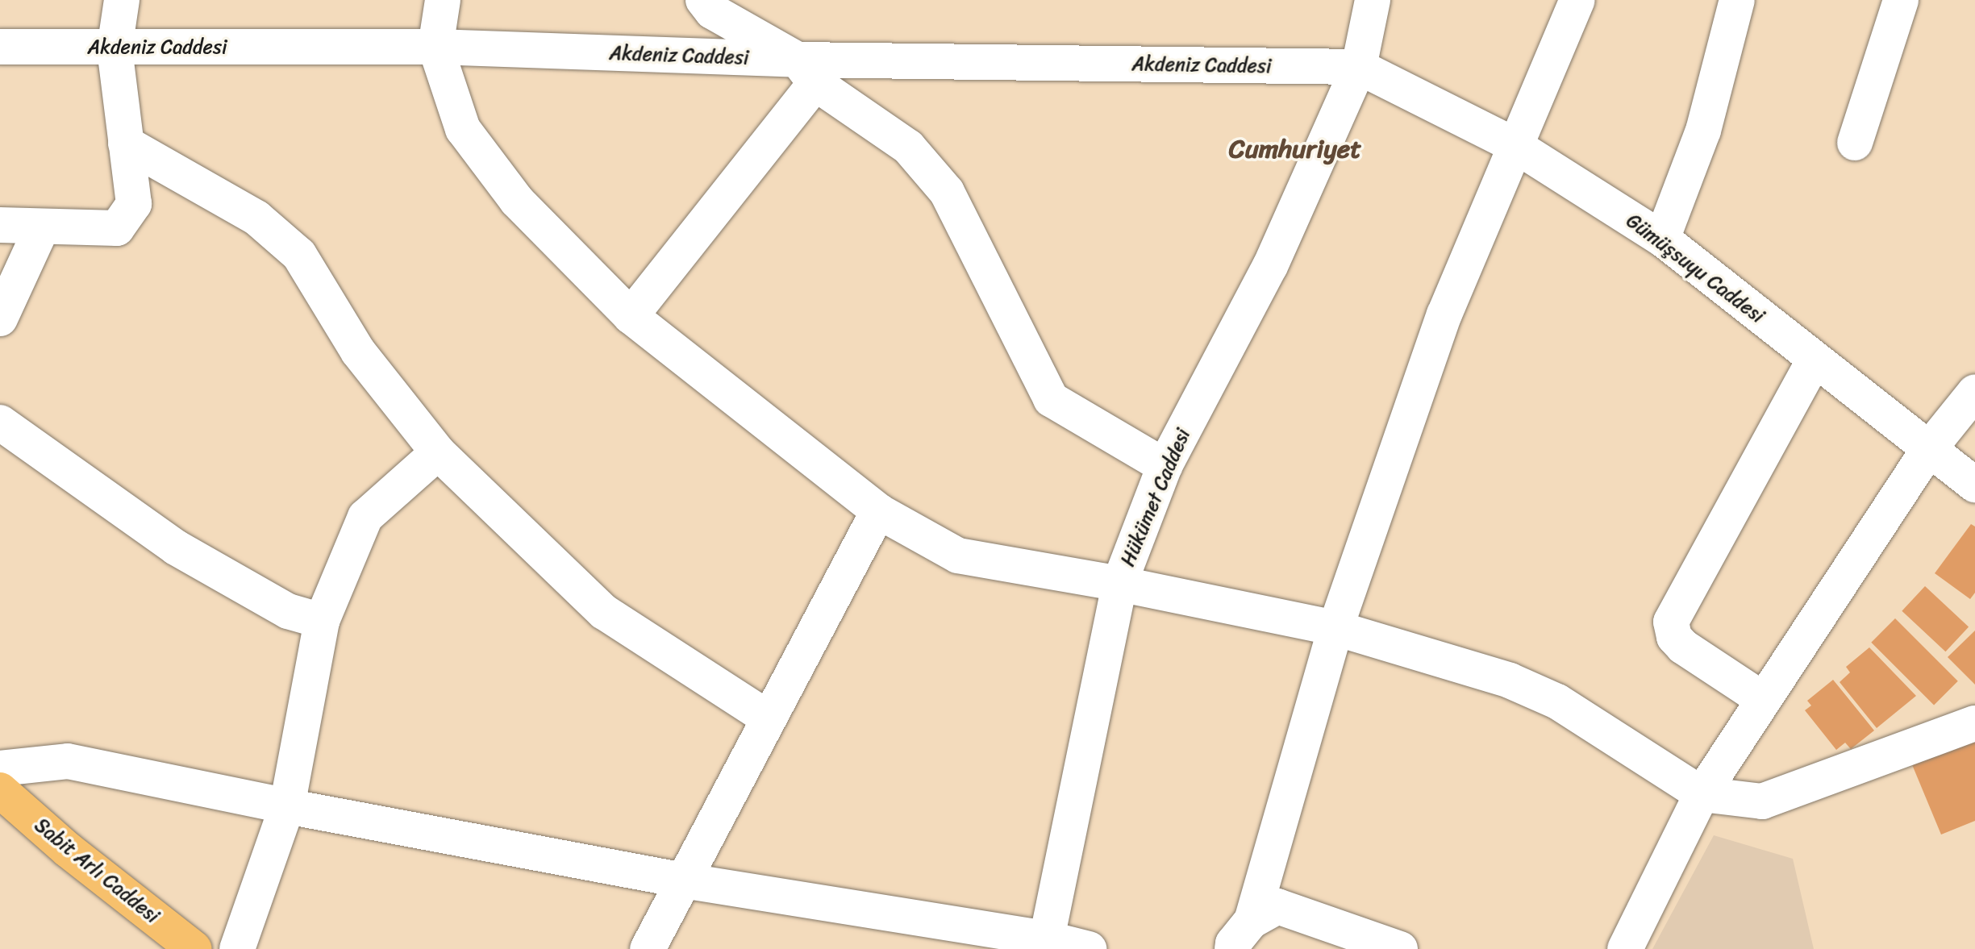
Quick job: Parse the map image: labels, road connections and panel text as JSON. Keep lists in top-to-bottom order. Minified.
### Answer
{"streets":{"main road":["Sabit Arlı Caddesi"],"street":["Akdeniz Caddesi","Gümüşsuyu Caddesi","Hükümet Caddesi"]},"crossings":[["Akdeniz Caddesi","Gümüşsuyu Caddesi"],["Akdeniz Caddesi","Hükümet Caddesi"],["Gümüşsuyu Caddesi","Hükümet Caddesi"]],"districts":["Cumhuriyet"]}
